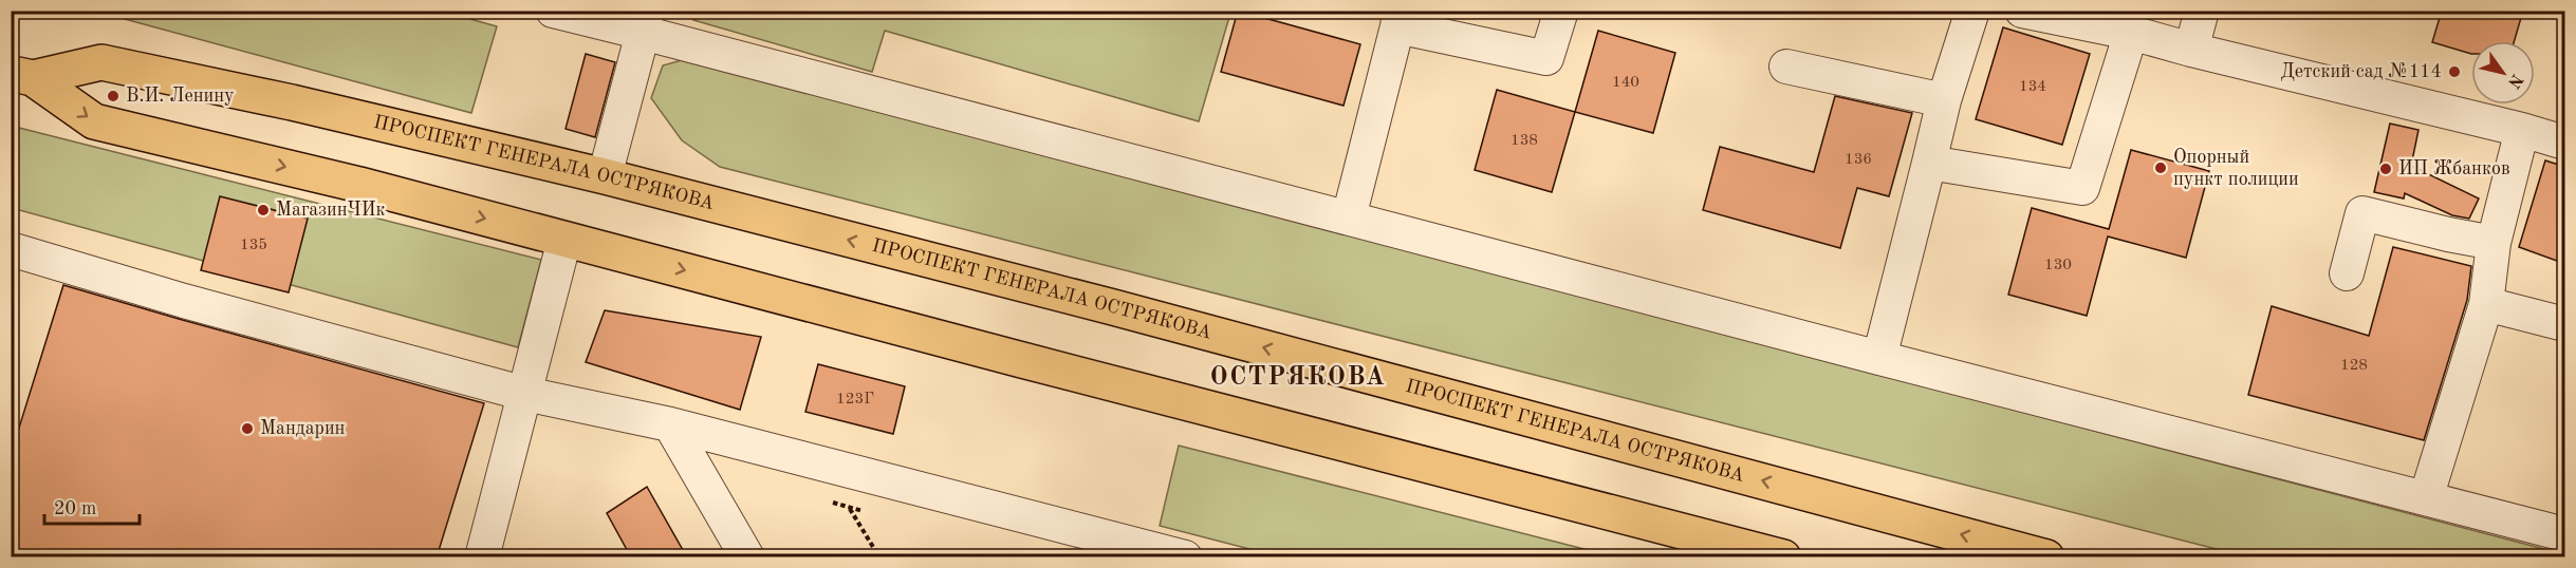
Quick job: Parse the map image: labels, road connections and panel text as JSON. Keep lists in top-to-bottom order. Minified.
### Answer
{"streets":{"main road":["ПРОСПЕКТ ГЕНЕРАЛА ОСТРЯКОВА"]},"districts":["ОСТРЯКОВА"],"places":["Детский сад №114","В.И. Ленину","Опорный пункт полиции","ИП Жбанков","МагазинЧИк","Мандарин"],"house_numbers":["140","134","138","136","135","130","128","123Г"],"scale_bar":"20 m","north":"bottom right"}
